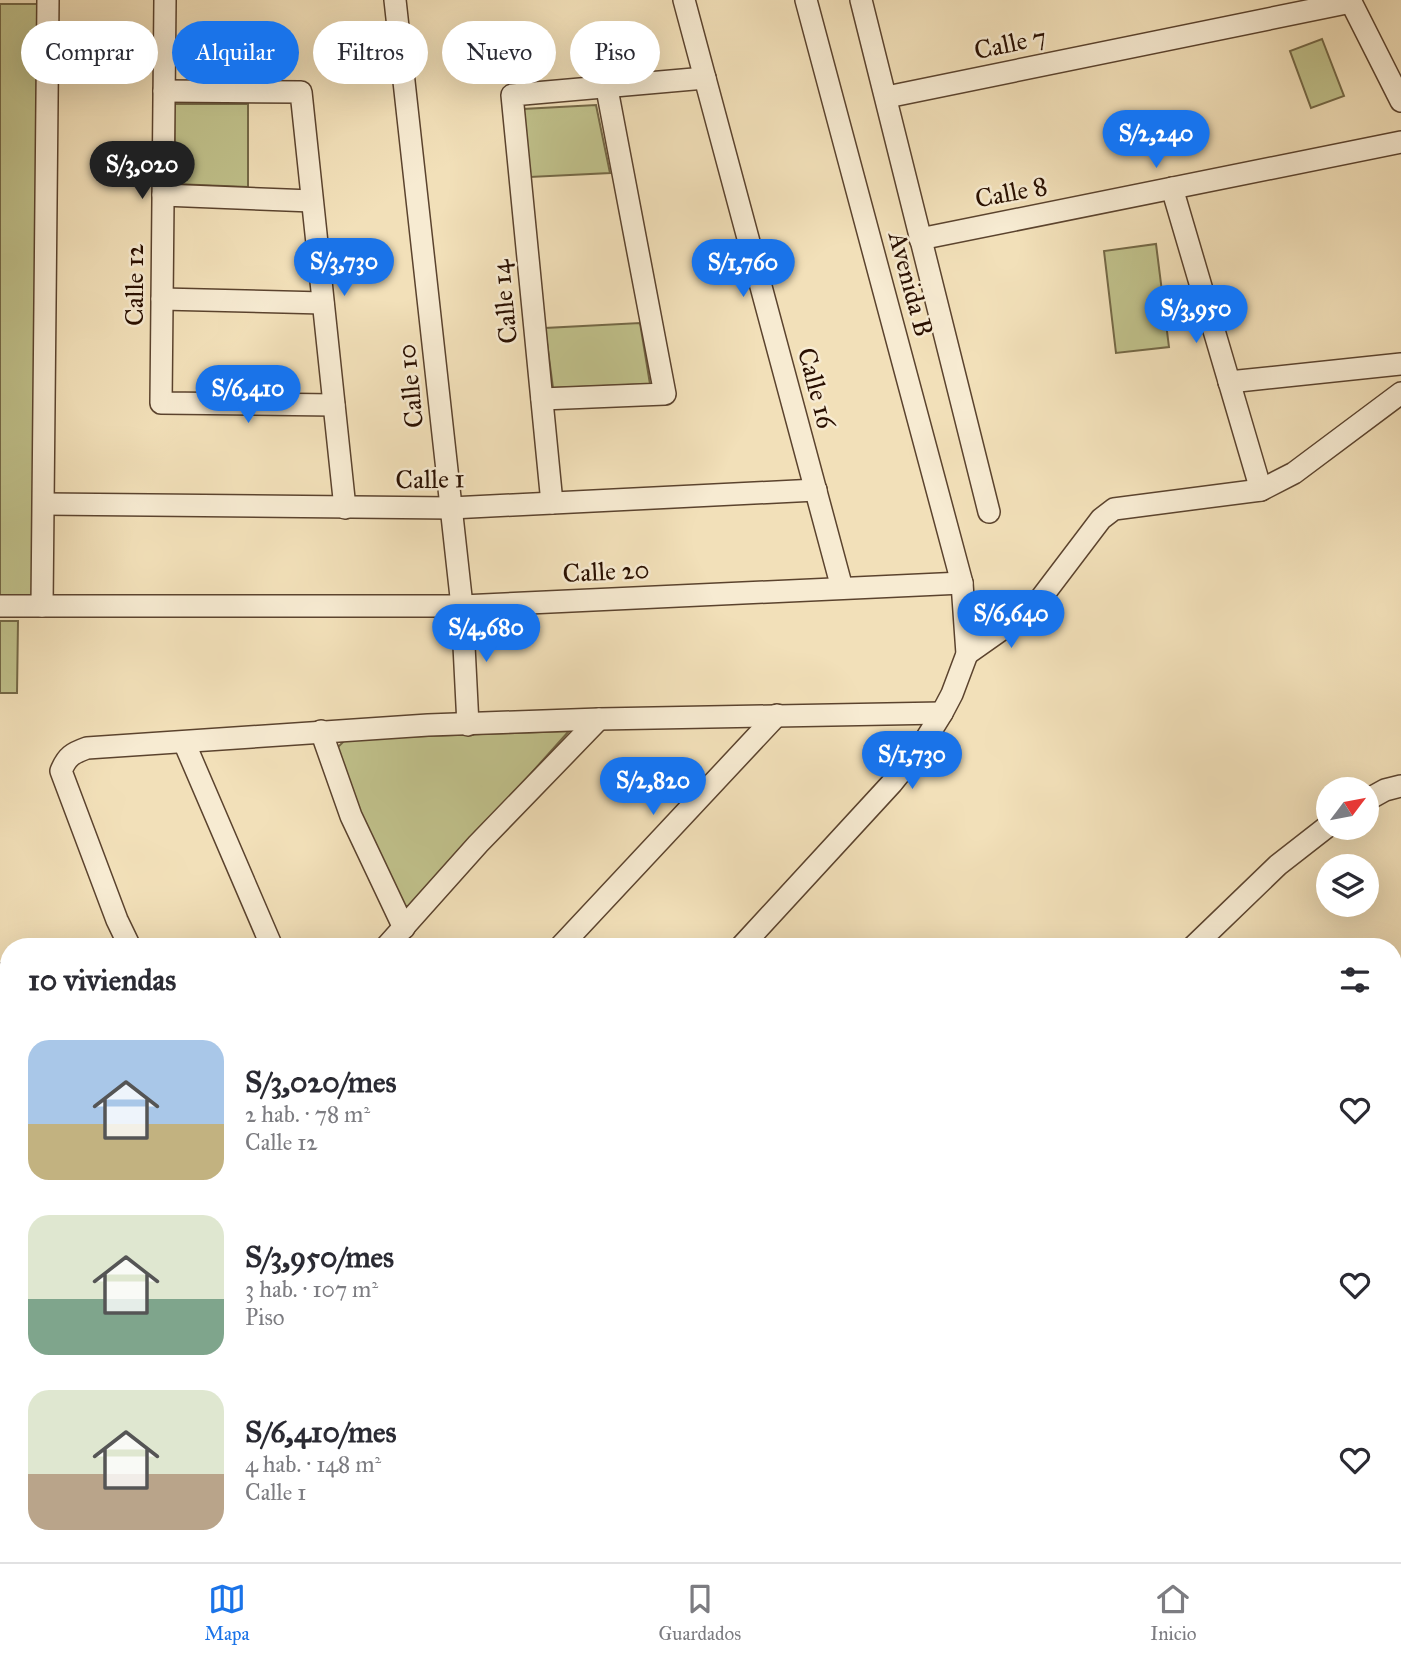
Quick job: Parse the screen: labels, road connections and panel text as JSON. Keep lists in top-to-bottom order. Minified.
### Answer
{"streets":{"street":["Calle 7","Calle 8","Avenida B","Calle 12","Calle 14","Calle 10","Calle 16","Calle 1","Calle 20"]},"crossings":[["Calle 7","Avenida B"],["Calle 8","Avenida B"],["Avenida B","Calle 20"],["Calle 14","Calle 1"],["Calle 10","Calle 1"],["Calle 10","Calle 20"],["Calle 16","Calle 1"],["Calle 16","Calle 20"]],"north":"top right","page":{"chip":["Comprar","Alquilar","Filtros","Nuevo","Piso"],"price":["S/2,240","S/3,020","S/3,730","S/1,760","S/3,950","S/6,410","S/6,640","S/4,680","S/1,730","S/2,820"],"heading":"10 viviendas","list":[{"name":"S/3,020/mes","note":"2 hab. · 78 m² · Calle 12"},{"name":"S/3,950/mes","note":"3 hab. · 107 m² · Piso"},{"name":"S/6,410/mes","note":"4 hab. · 148 m² · Calle 1"}],"tabs":["Mapa","Guardados","Inicio"]}}
